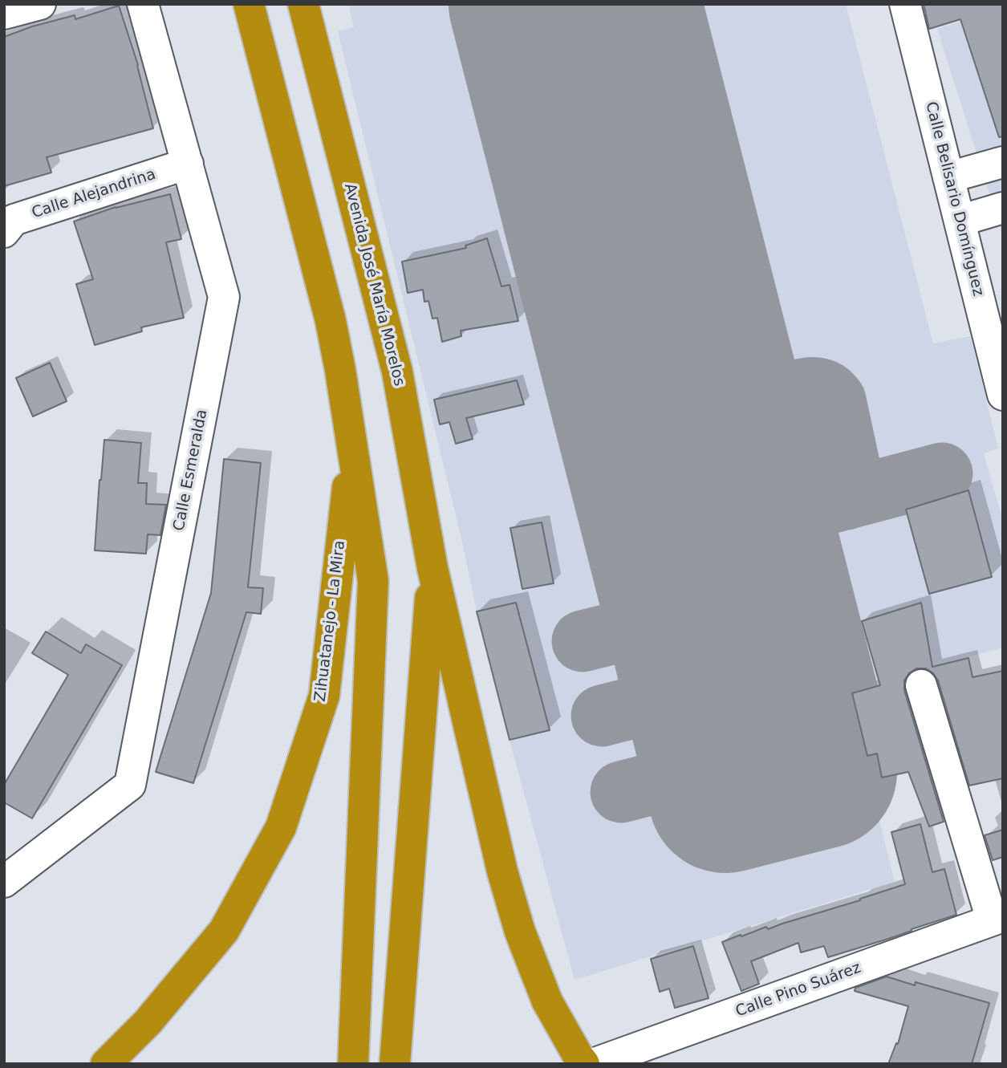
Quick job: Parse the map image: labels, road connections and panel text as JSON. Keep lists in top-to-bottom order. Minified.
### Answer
{"streets":{"highway":["Avenida José María Morelos","Zihuatanejo - La Mira"],"street":["Calle Alejandrina","Calle Belisario Domínguez","Calle Esmeralda","Calle Pino Suárez"]},"crossings":[["Calle Alejandrina","Calle Esmeralda"]]}
